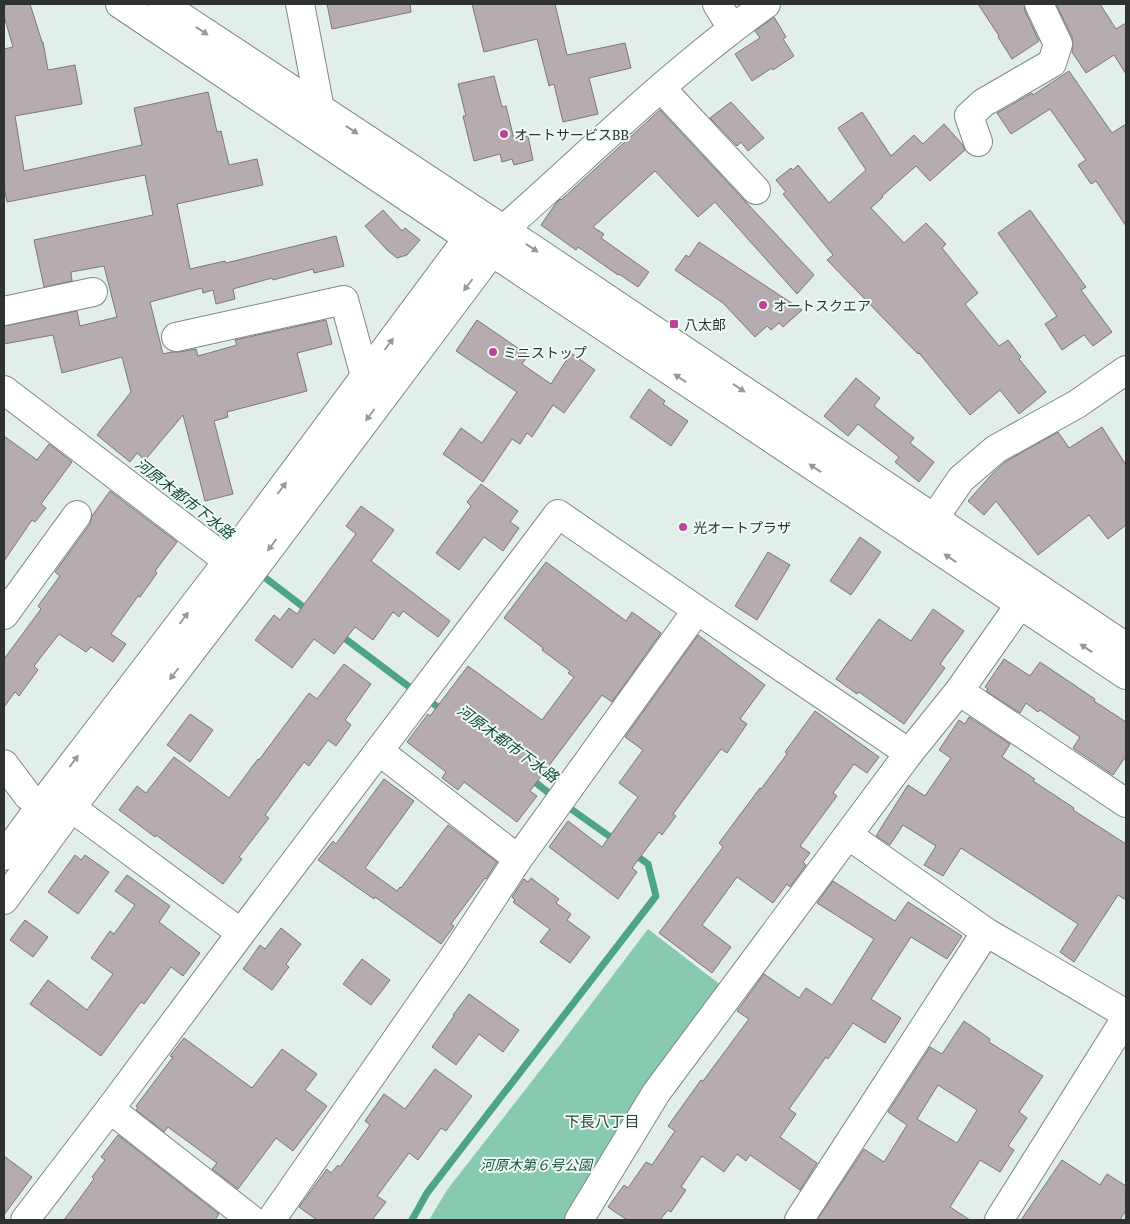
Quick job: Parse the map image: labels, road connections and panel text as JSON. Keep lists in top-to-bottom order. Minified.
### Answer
{"districts":["下長八丁目"],"water":["河原木都市下水路"],"parks":["河原木第６号公園"],"places":{"other":["オートサービスBB","オートスクエア","ミニストップ","光オートプラザ"],"transit":["八太郎"]}}
